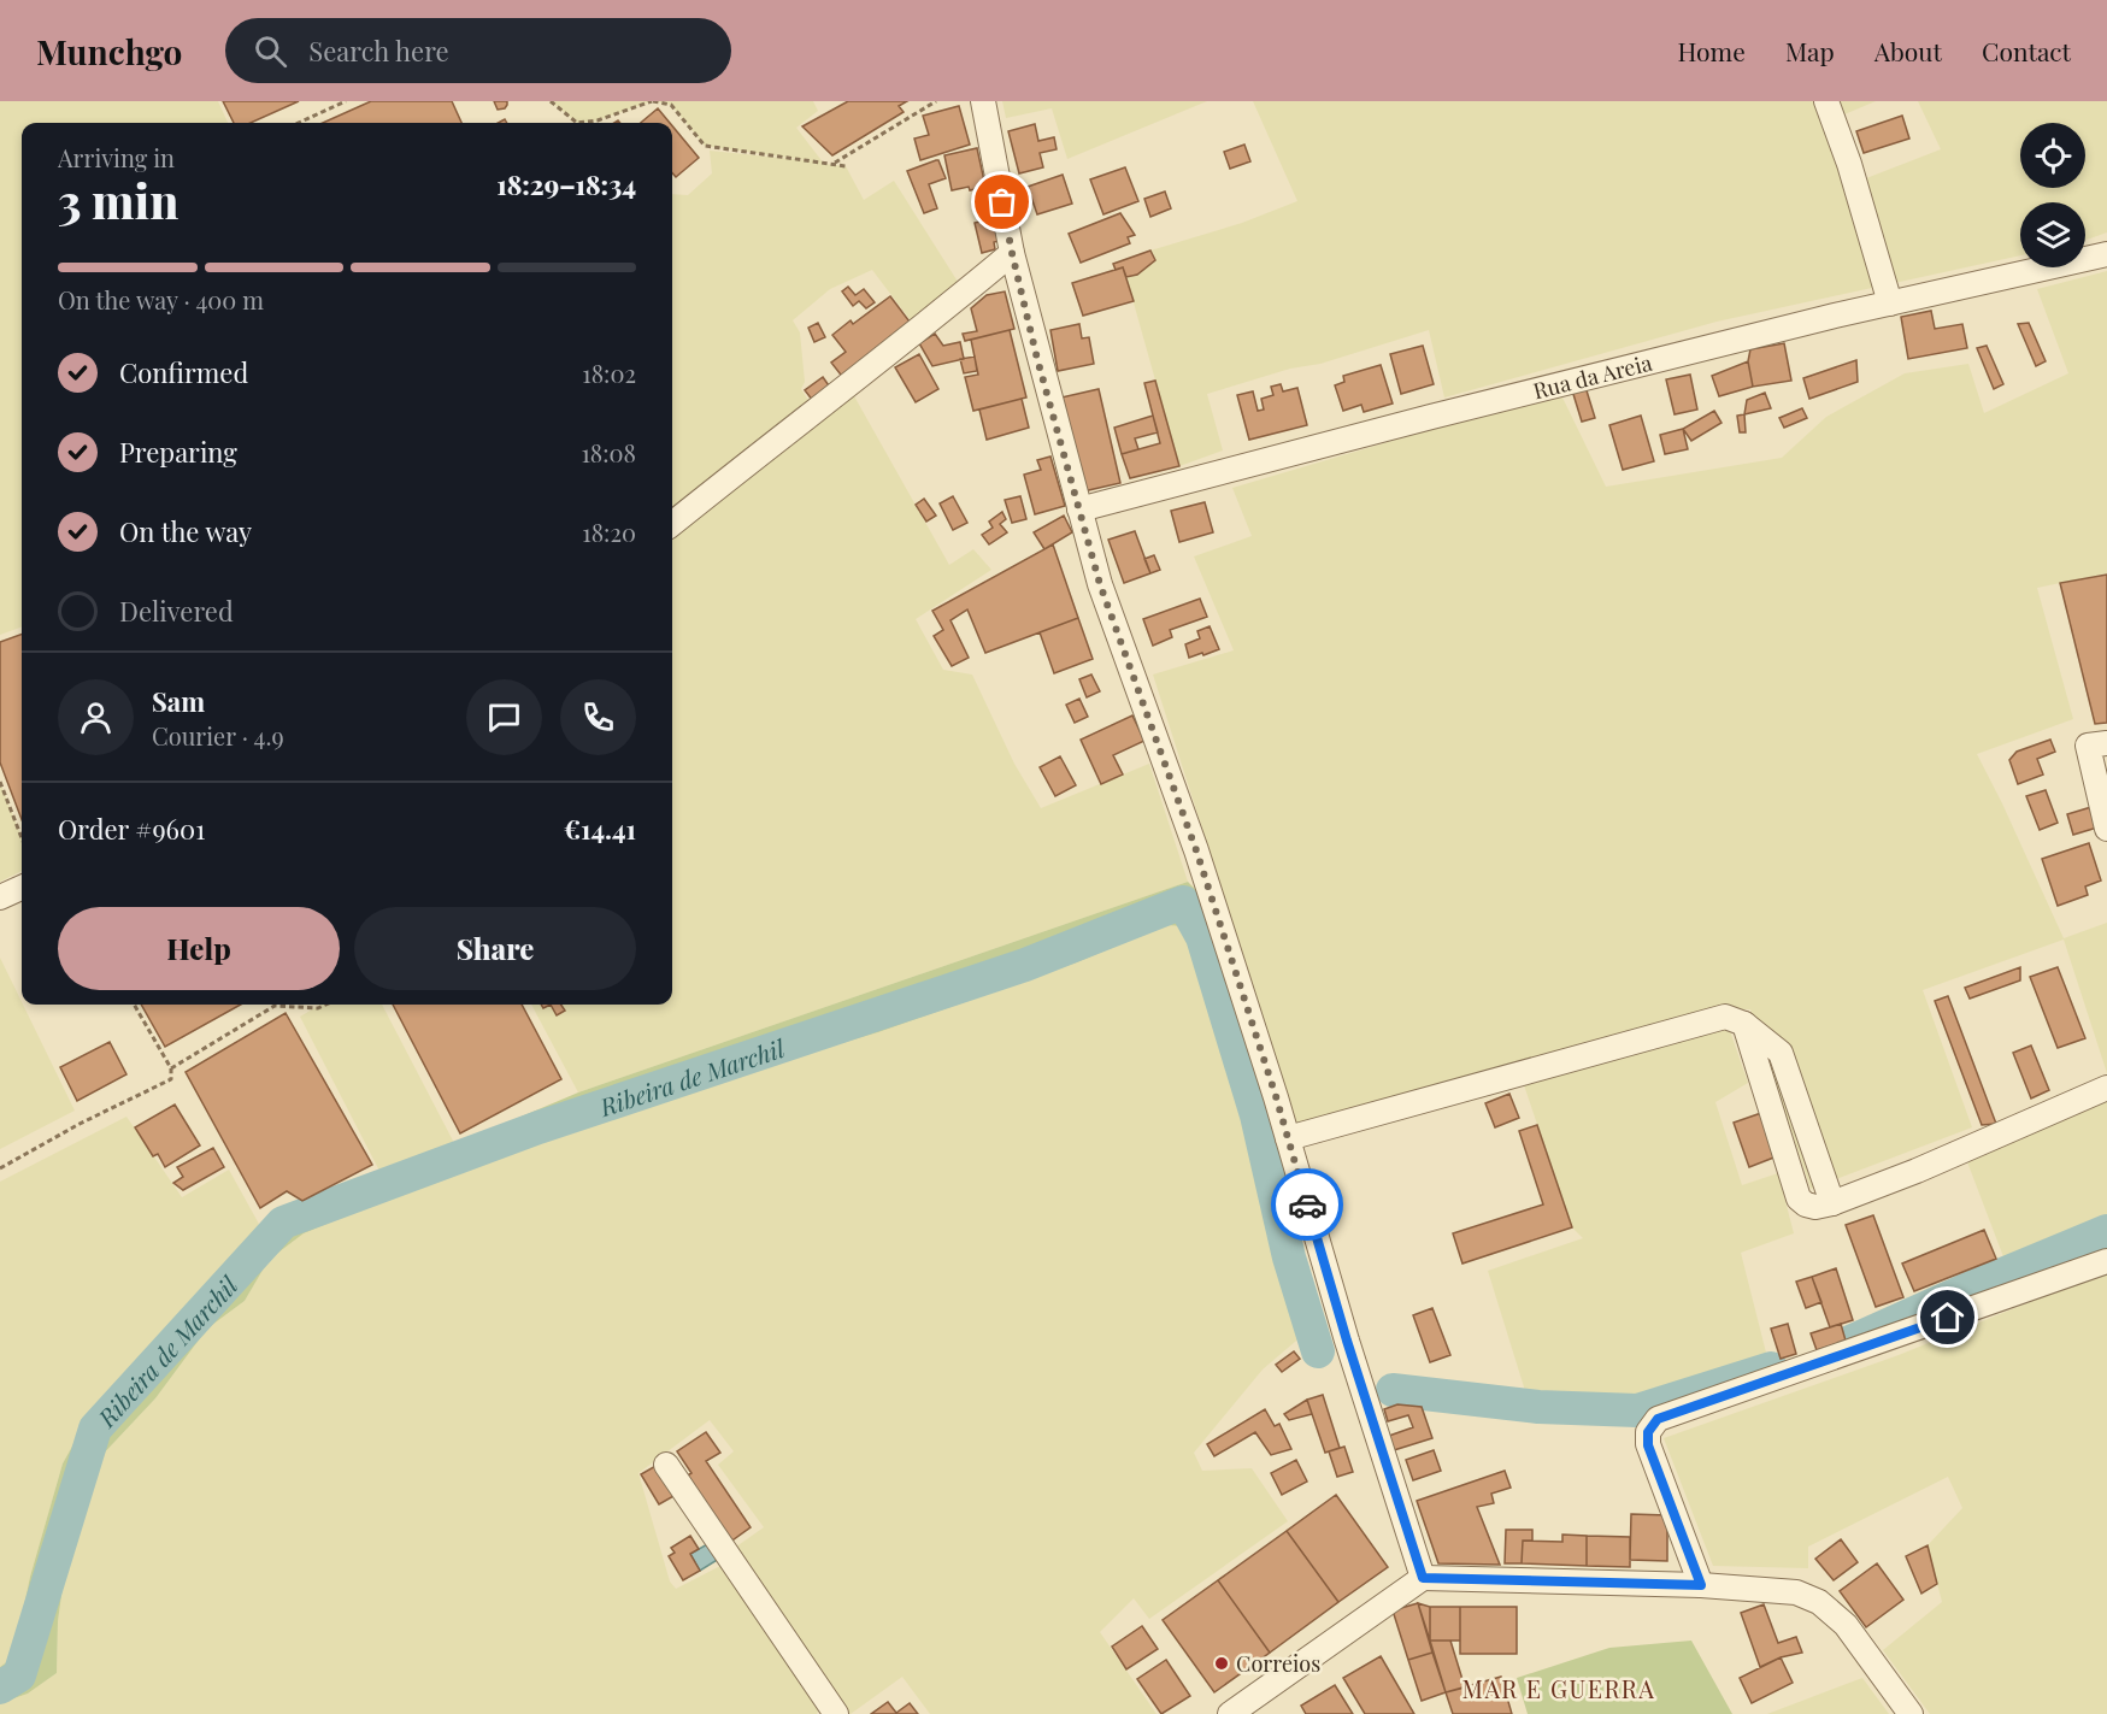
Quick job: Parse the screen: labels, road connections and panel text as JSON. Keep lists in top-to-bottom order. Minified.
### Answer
{"streets":{"street":["Rua da Areia"]},"districts":["MAR E GUERRA"],"water":["Ribeira de Marchil"],"places":["Correios"],"page":{"header":"Munchgo","search":"Search here","nav":["Home","Map","About","Contact"],"heading":["3 min","Arriving in","18:29–18:34"],"panel":["Sam","Courier · 4.9","Order #9601","€14.41"],"bar":"On the way · 400 m","list":[["Confirmed","18:02"],["Preparing","18:08"],["On the way","18:20"],"Delivered"],"buttons":["Help","Share"]}}
